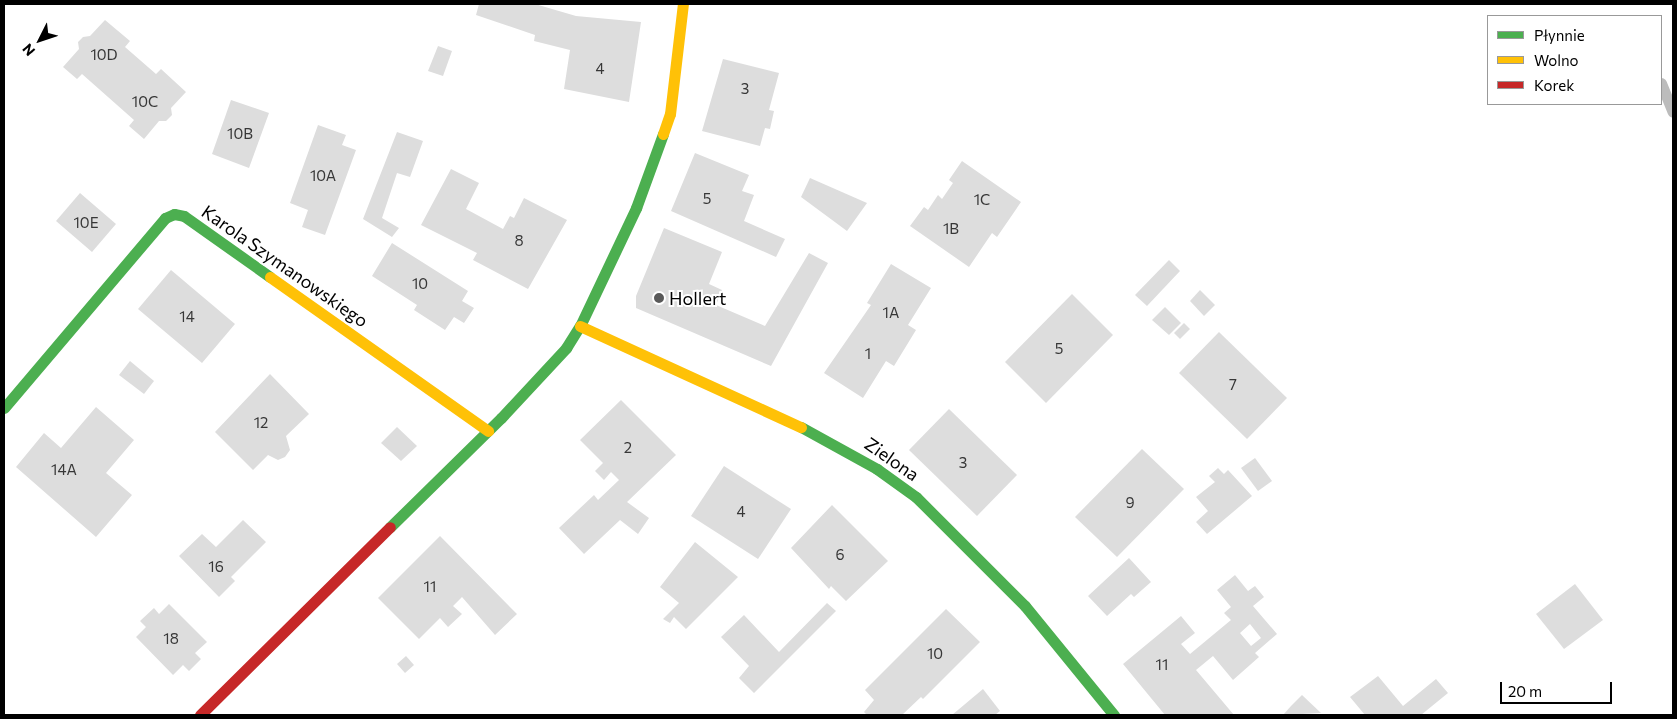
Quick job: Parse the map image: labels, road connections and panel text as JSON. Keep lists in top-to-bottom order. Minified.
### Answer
{"streets":{"street":["Karola Szymanowskiego","Zielona"]},"places":["Hollert"],"house_numbers":["10D","4","3","10C","10B","10A","5","1C","10E","1B","8","10","1A","14","5","1","7","12","2","3","14A","9","4","6","16","11","18","10","11"],"legend":["Płynnie","Wolno","Korek"],"scale_bar":"20 m","north":"bottom left"}
